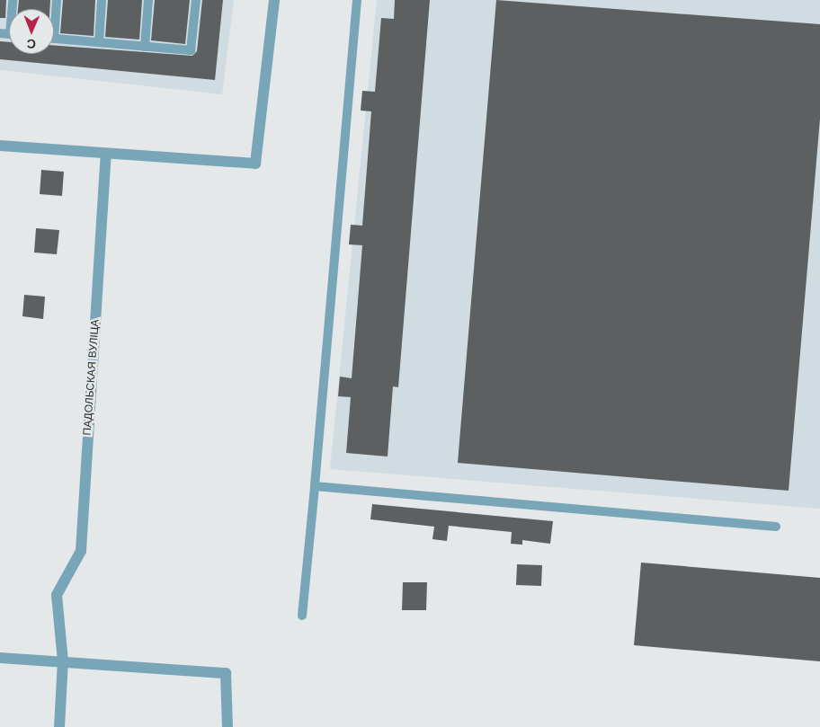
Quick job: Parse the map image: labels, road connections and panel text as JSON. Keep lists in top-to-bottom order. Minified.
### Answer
{"streets":{"street":["ПАДОЛЬСКАЯ ВУЛІЦА"]},"north":"bottom"}
